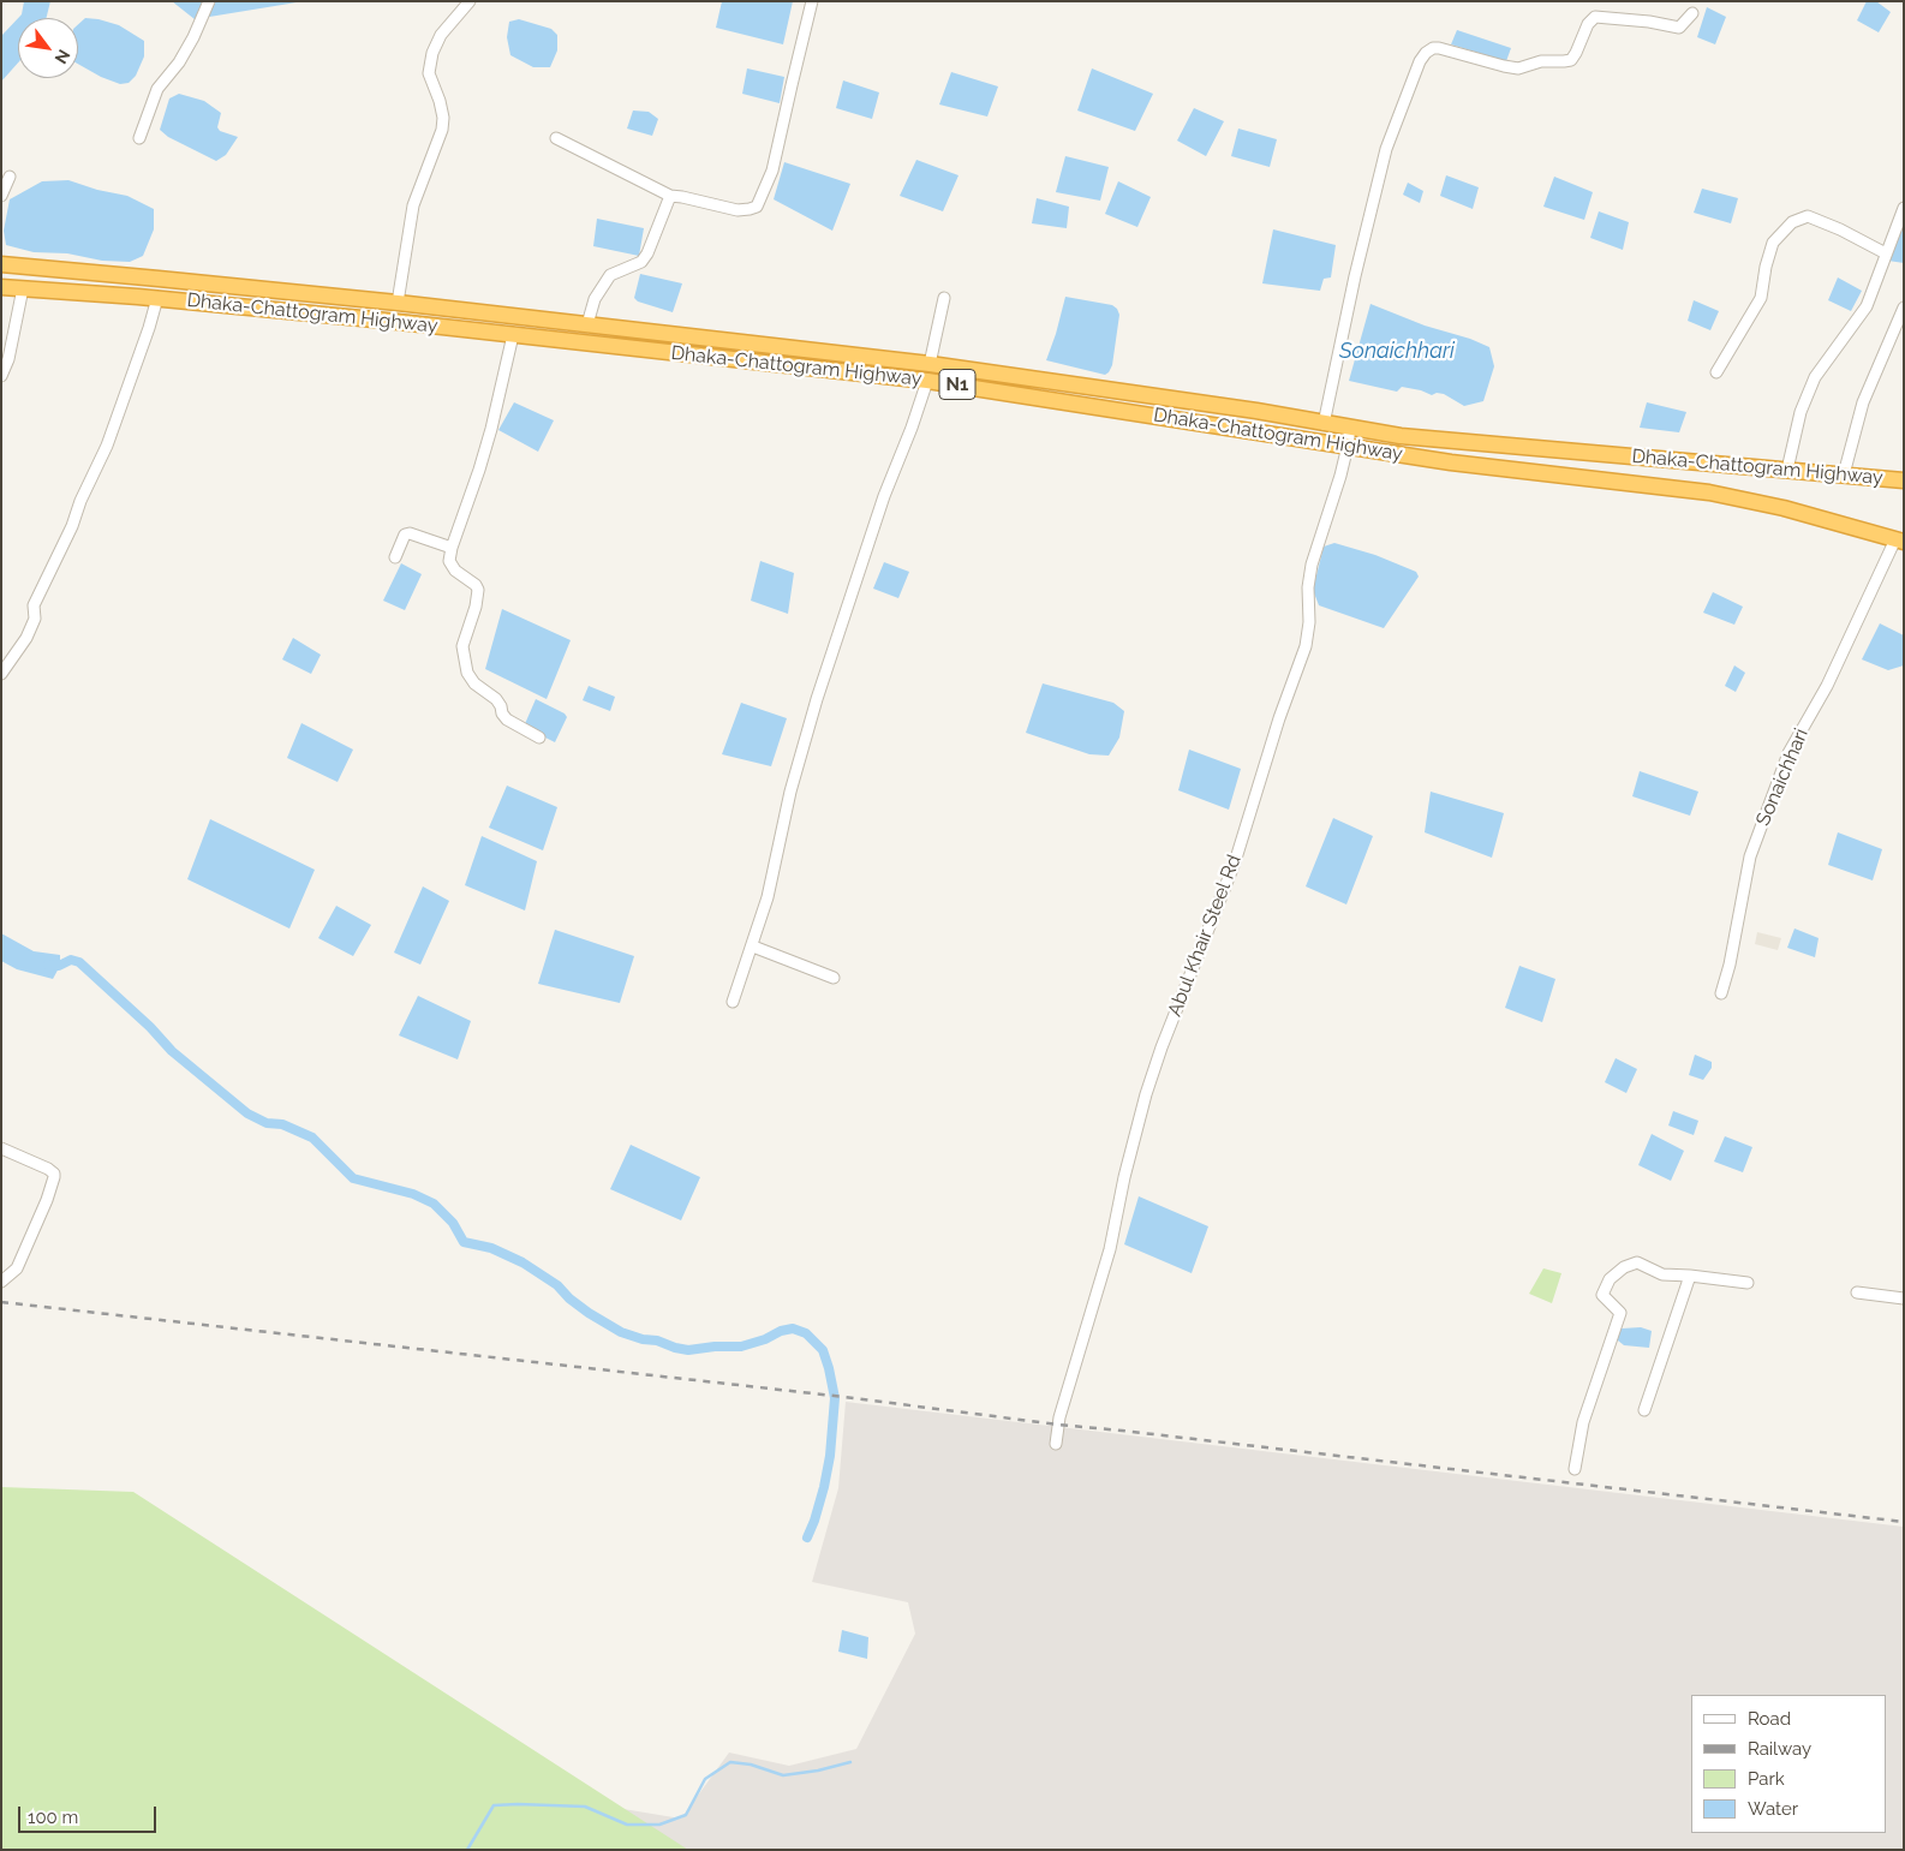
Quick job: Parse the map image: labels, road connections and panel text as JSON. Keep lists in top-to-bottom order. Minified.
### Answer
{"streets":{"highway":["Dhaka-Chattogram Highway","N1"],"street":["Sonaichhari","Abul Khair Steel Rd"]},"crossings":[["Dhaka-Chattogram Highway","Sonaichhari"],["Dhaka-Chattogram Highway","Abul Khair Steel Rd"]],"water":["Sonaichhari"],"legend":["Road","Railway","Park","Water"],"scale_bar":"100 m","north":"bottom right"}
